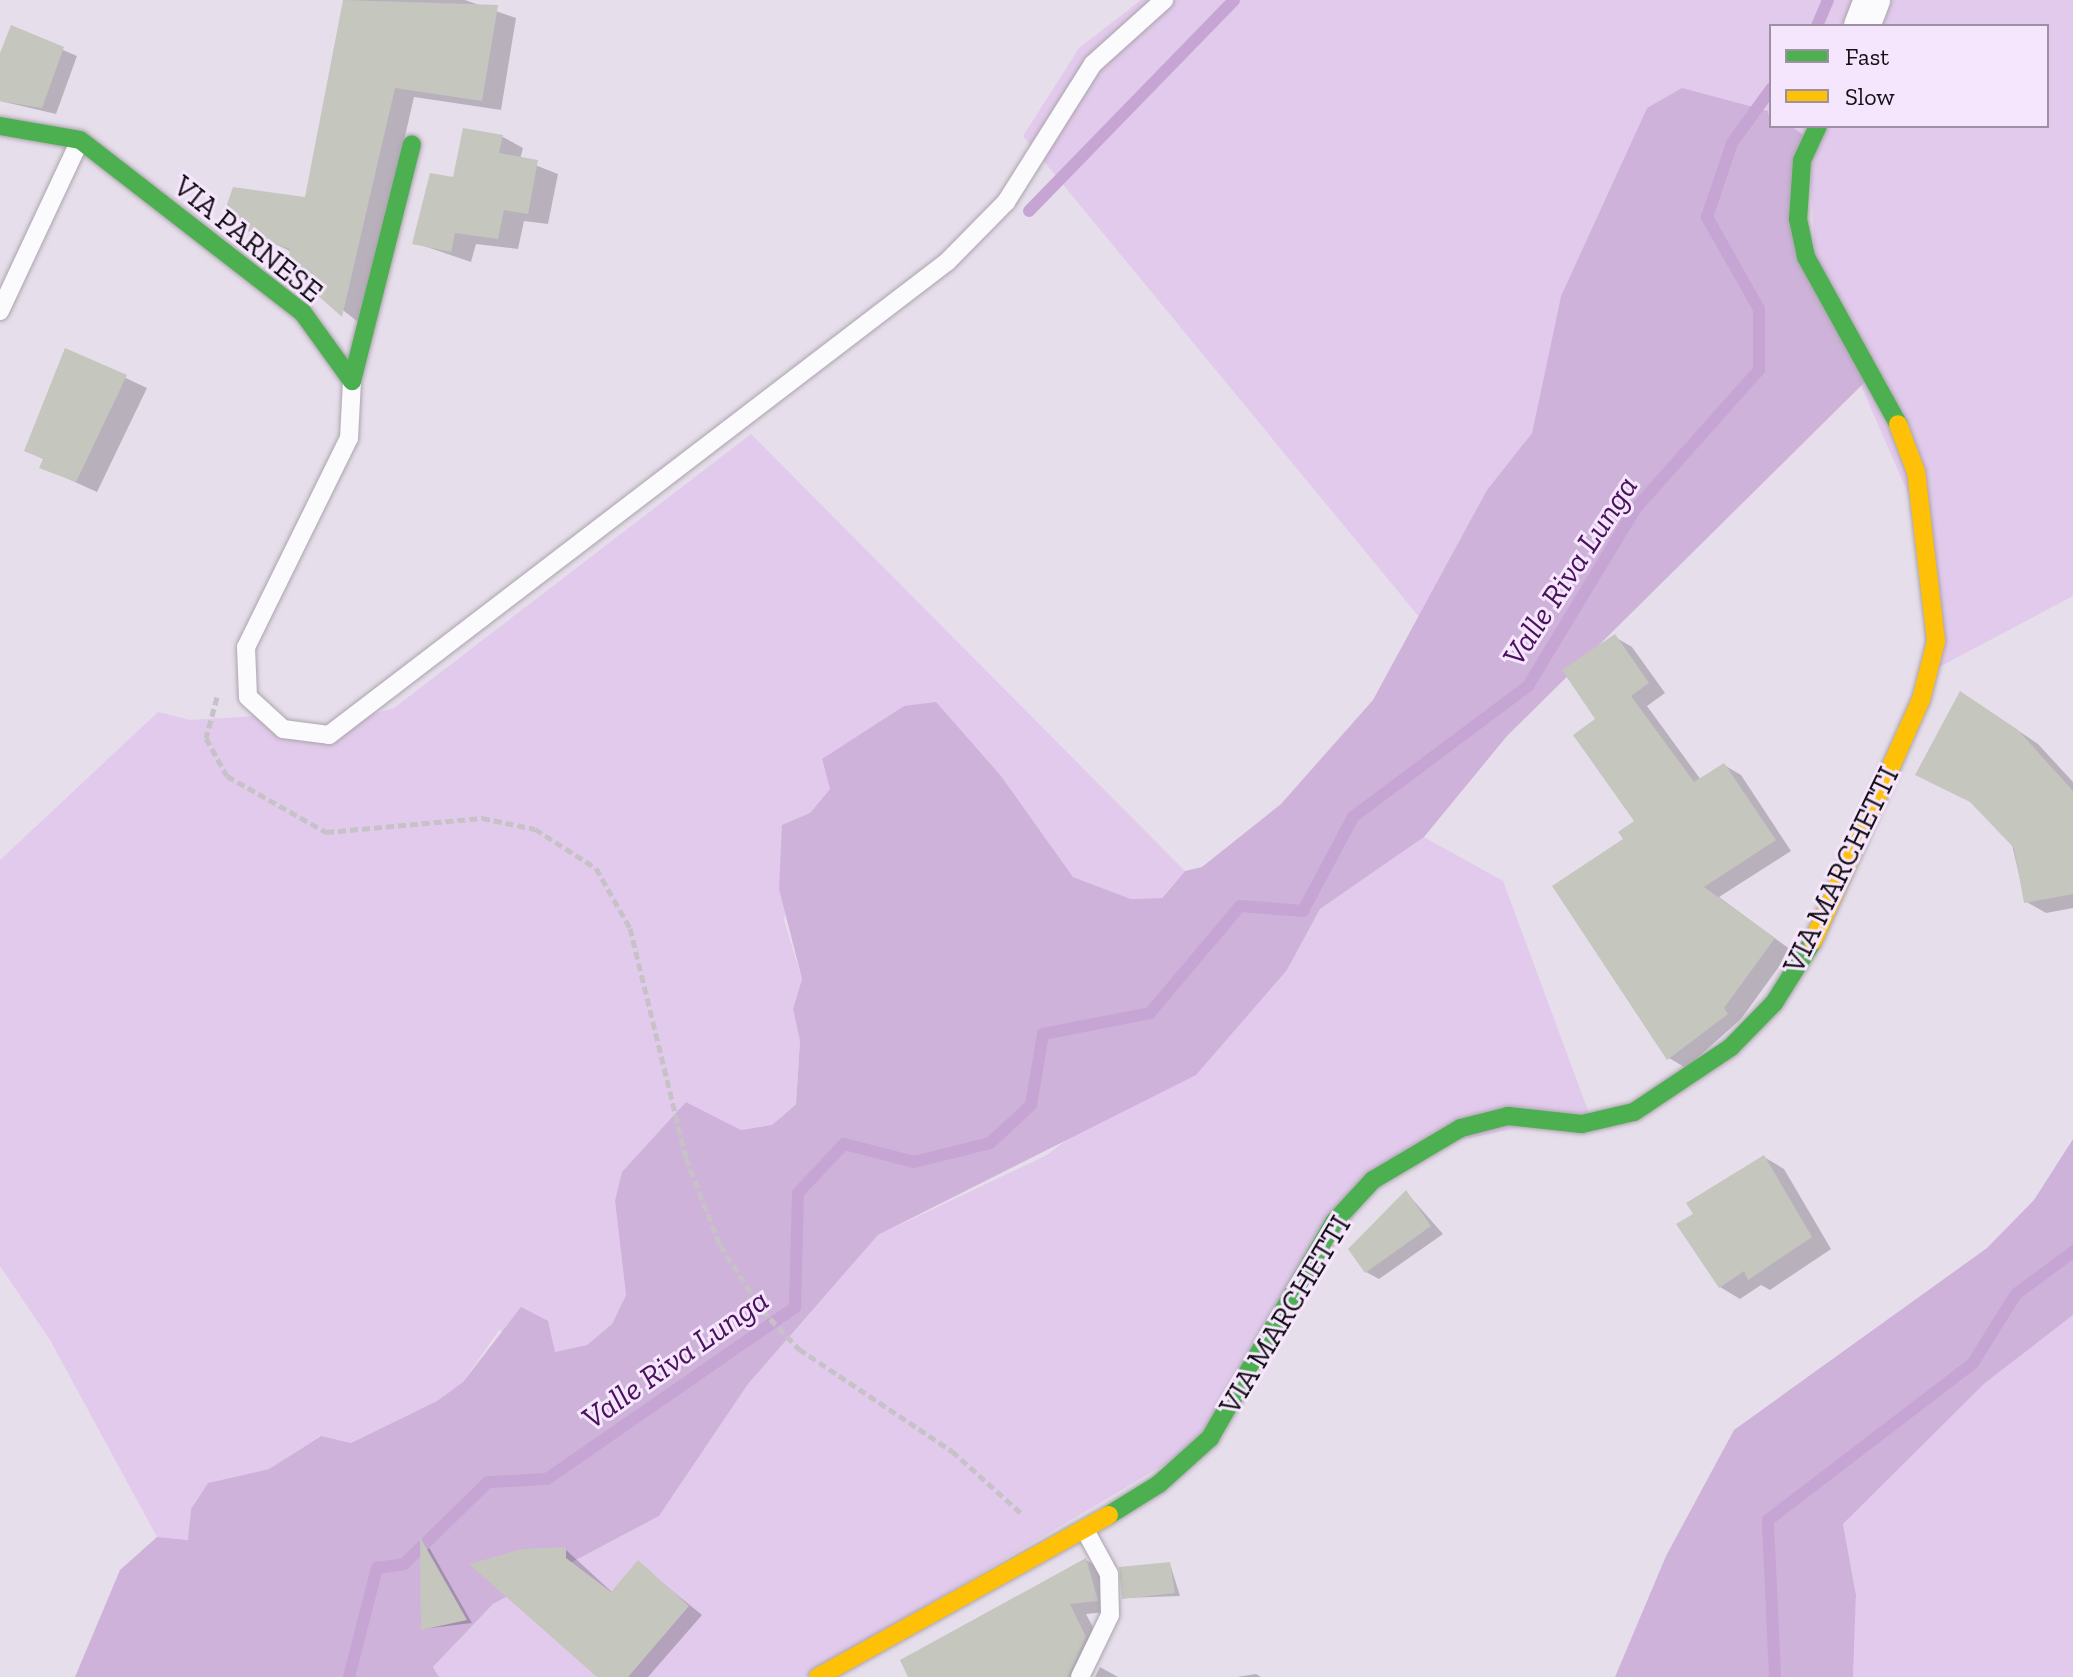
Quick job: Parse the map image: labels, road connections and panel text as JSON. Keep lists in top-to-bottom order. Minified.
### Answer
{"streets":{"street":["VIA PARNESE","VIA MARCHETTI"]},"water":["Valle Riva Lunga"],"legend":["Fast","Slow"]}
